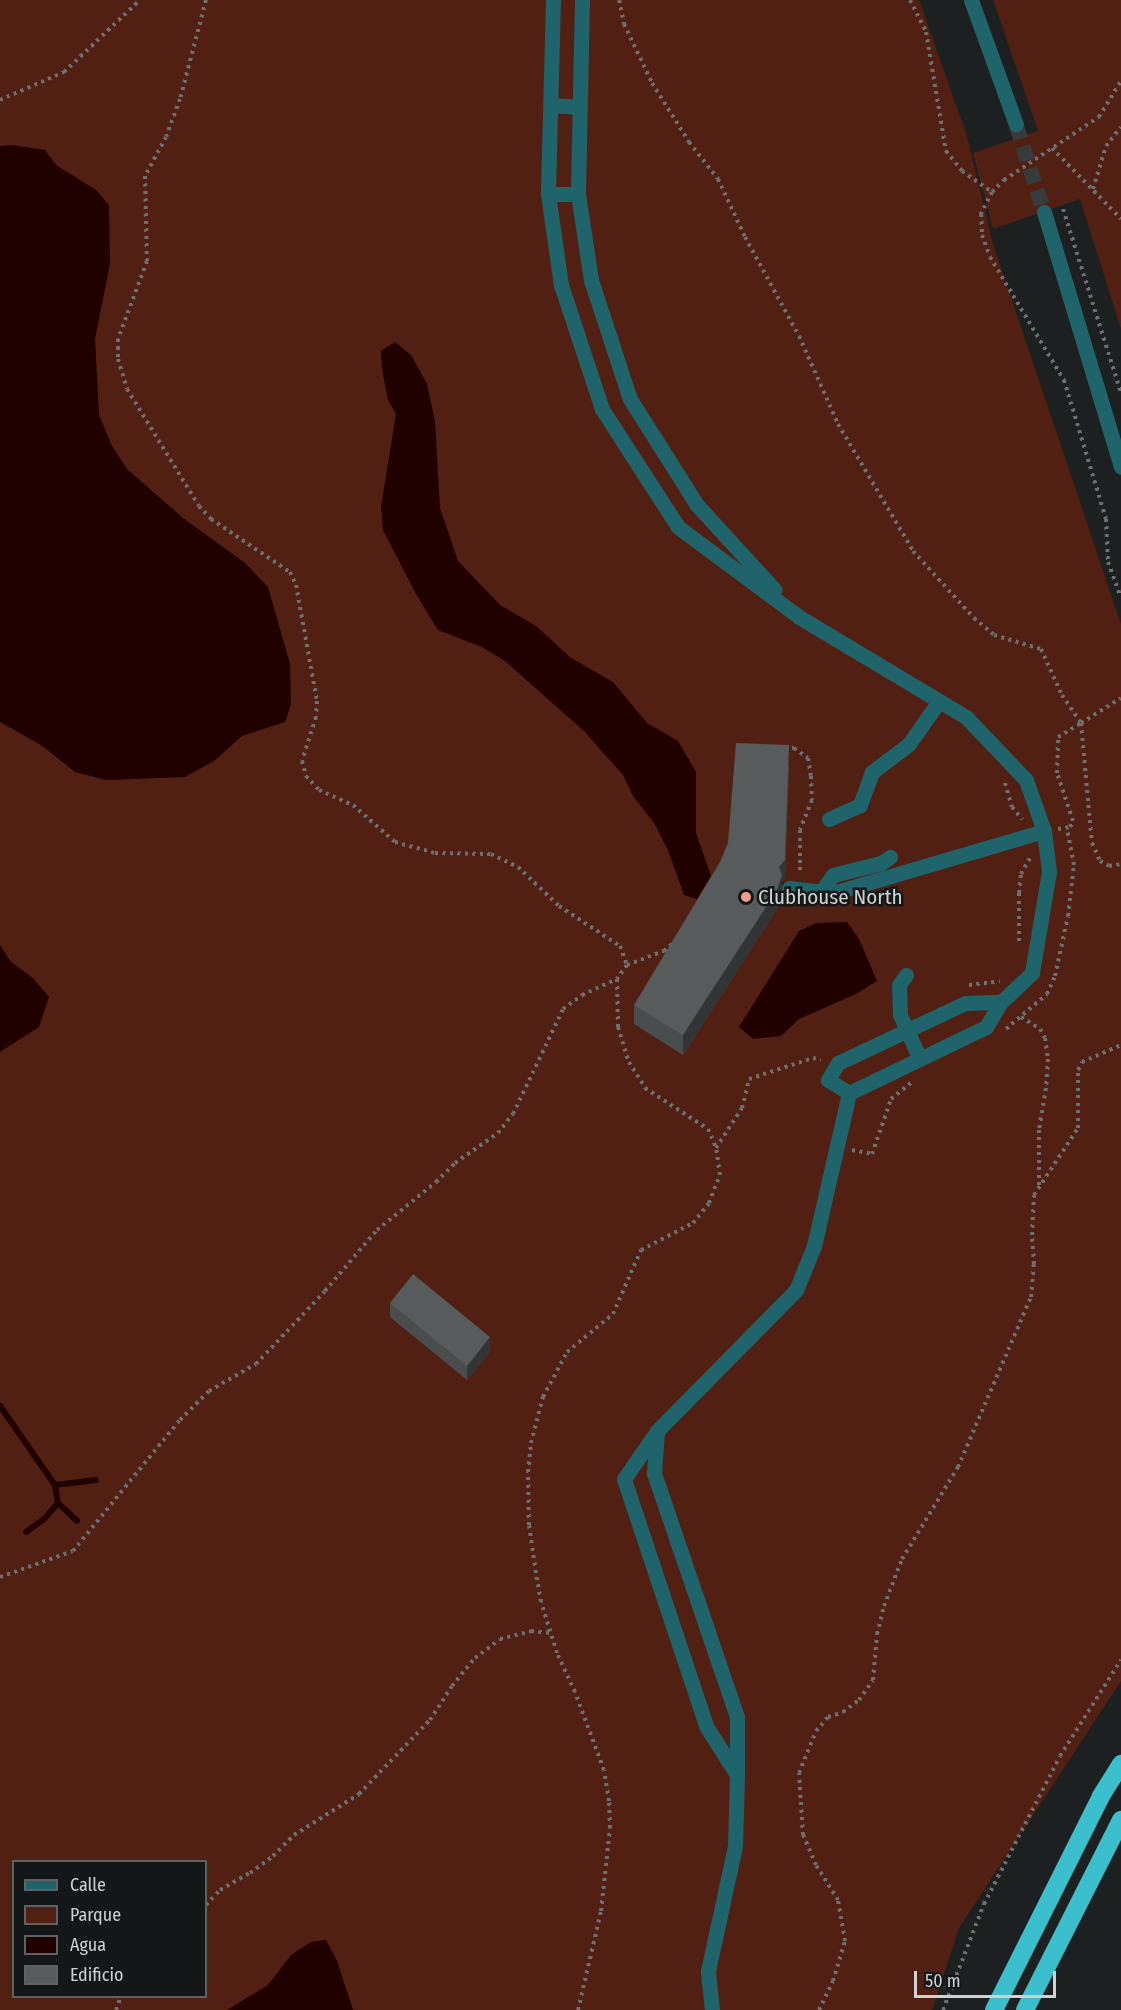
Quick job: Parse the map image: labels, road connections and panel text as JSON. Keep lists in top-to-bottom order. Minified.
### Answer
{"places":["Clubhouse North"],"legend":["Calle","Parque","Agua","Edificio"],"scale_bar":"50 m"}
